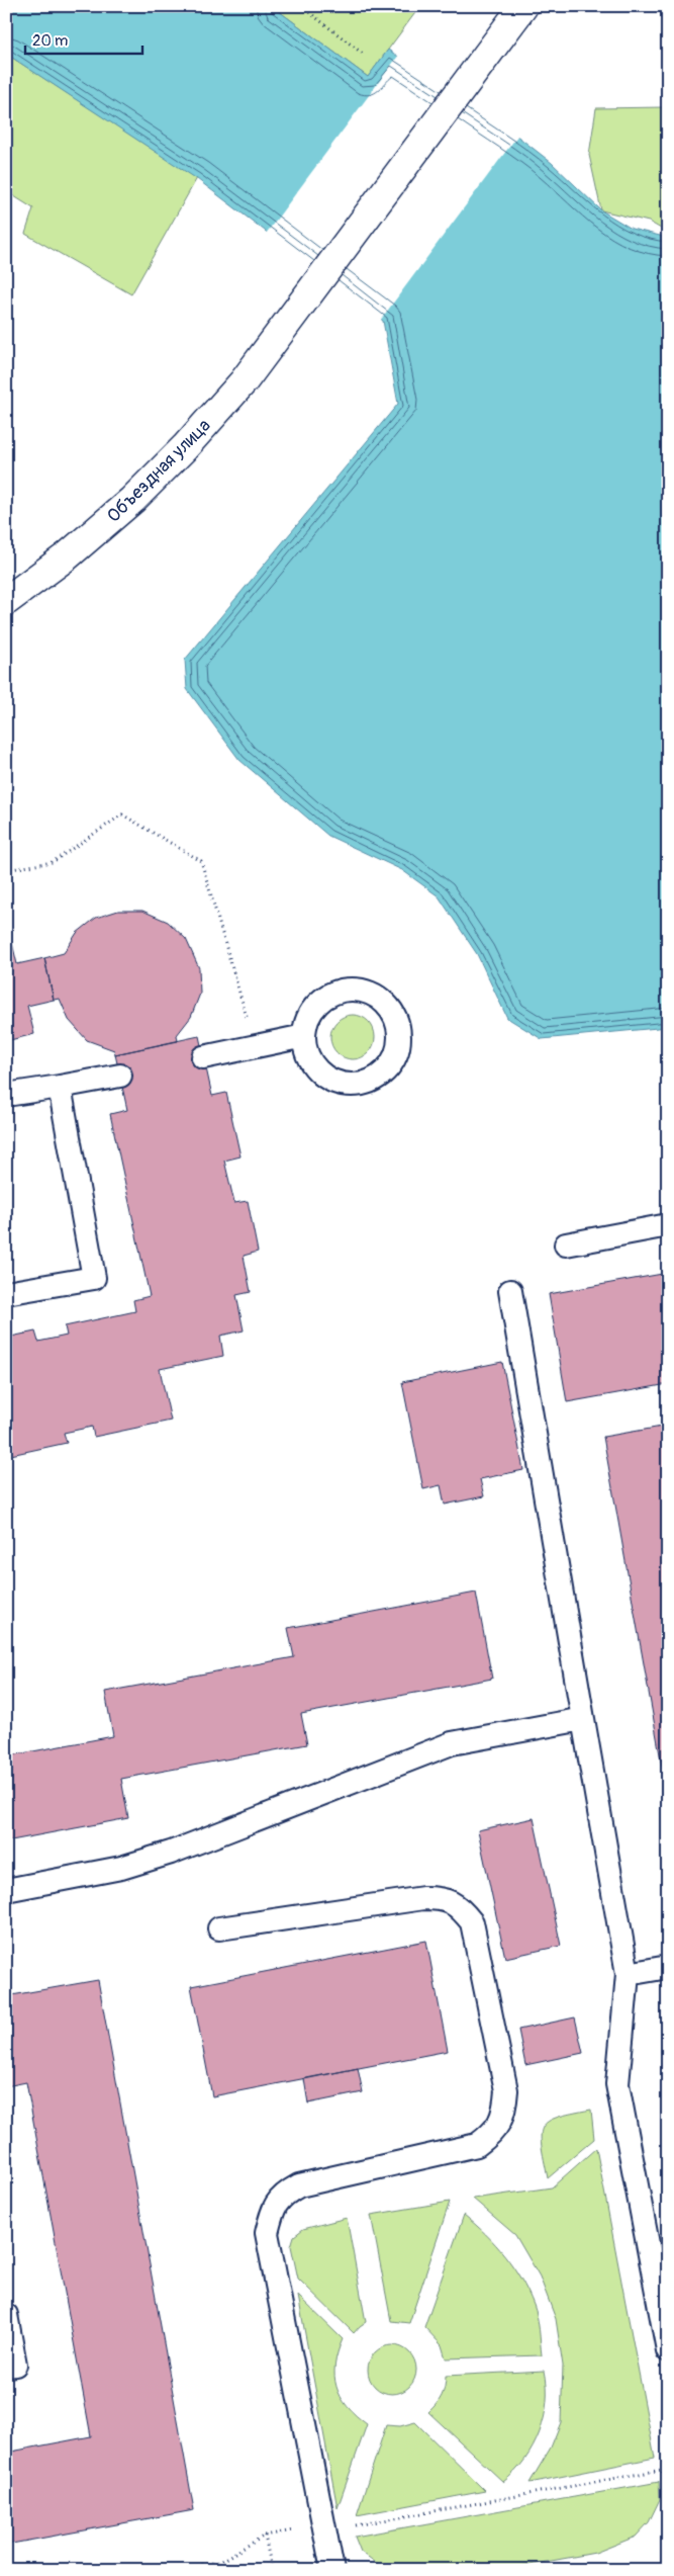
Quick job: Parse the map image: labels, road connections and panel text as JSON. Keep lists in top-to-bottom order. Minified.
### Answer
{"streets":{"main road":["Объездная улица"]},"scale_bar":"20 m"}
